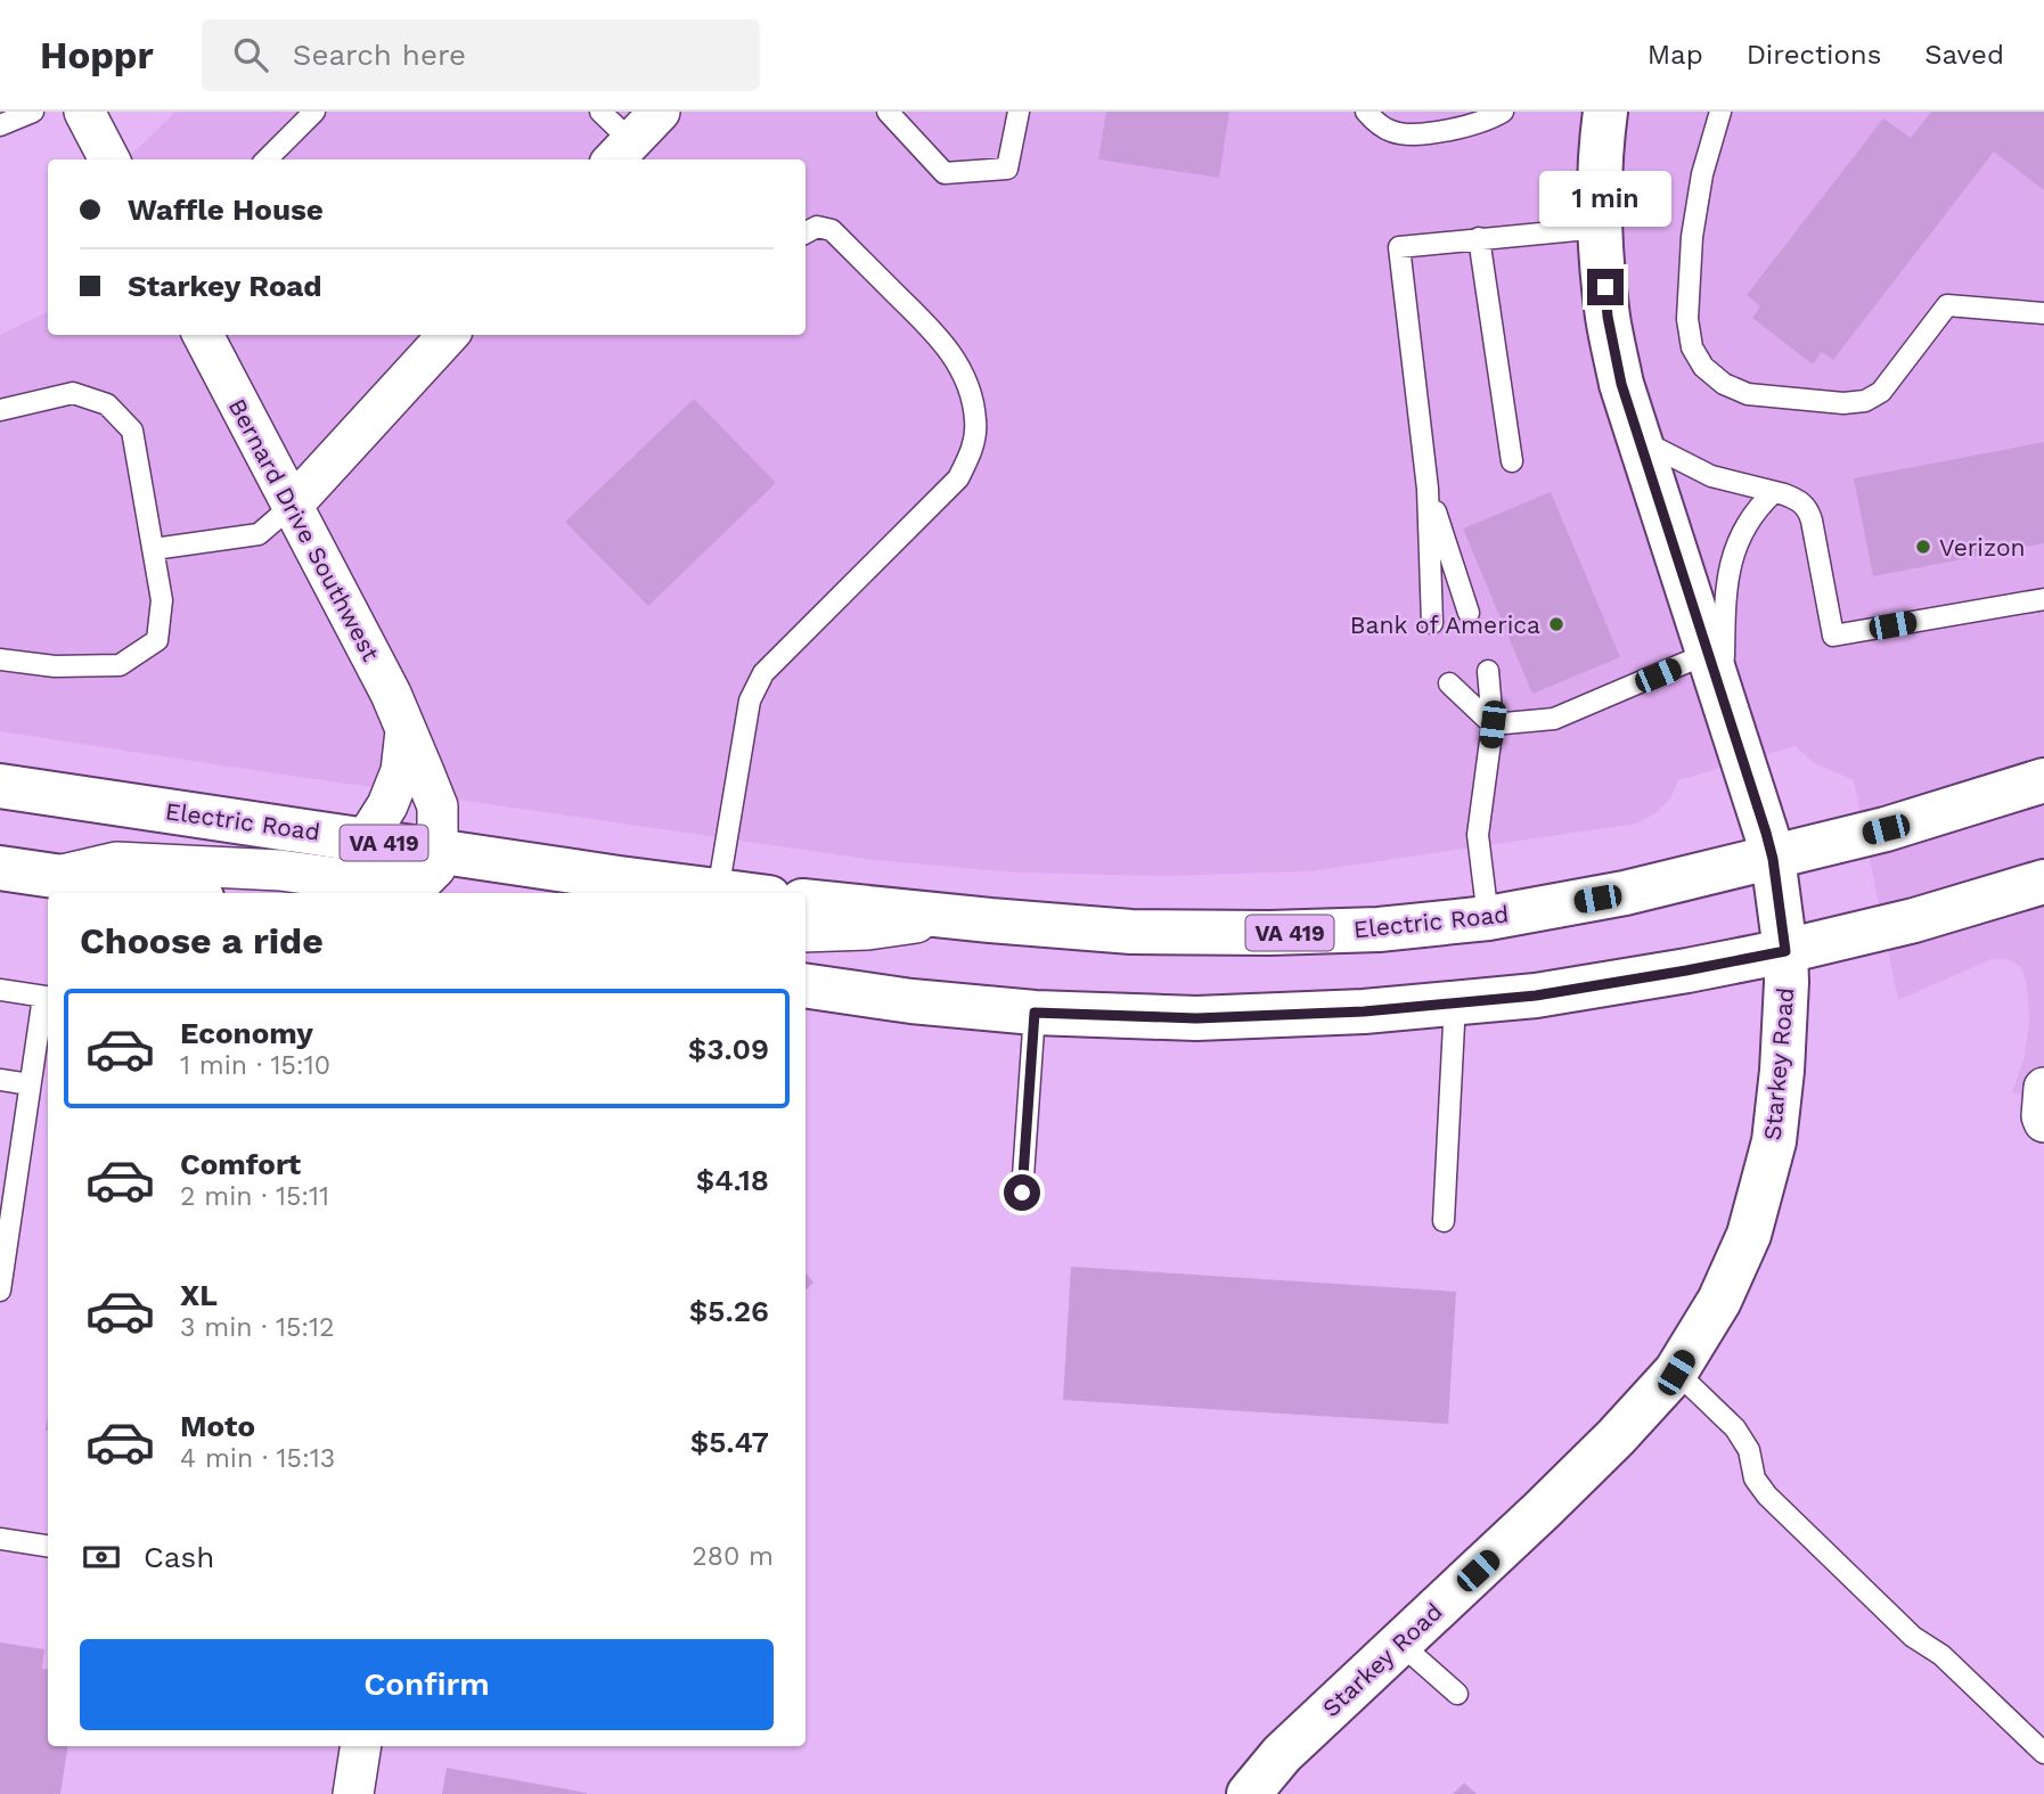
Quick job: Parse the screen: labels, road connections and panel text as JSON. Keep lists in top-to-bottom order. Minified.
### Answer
{"streets":{"main road":["Electric Road","VA 419","Starkey Road"],"street":["Bernard Drive Southwest"]},"crossings":[["Bernard Drive Southwest","Electric Road"],["Electric Road","Starkey Road"]],"places":["Verizon","Bank of America"],"page":{"header":"Hoppr","search":"Search here","nav":["Map","Directions","Saved"],"banner":["Waffle House","Starkey Road"],"bubble":"1 min","heading":"Choose a ride","list":[{"name":"Economy","note":"1 min · 15:10","value":"$3.09"},{"name":"Comfort","note":"2 min · 15:11","value":"$4.18"},{"name":"XL","note":"3 min · 15:12","value":"$5.26"},{"name":"Moto","note":"4 min · 15:13","value":"$5.47"}],"pay":["Cash","280 m"],"buttons":"Confirm"}}
